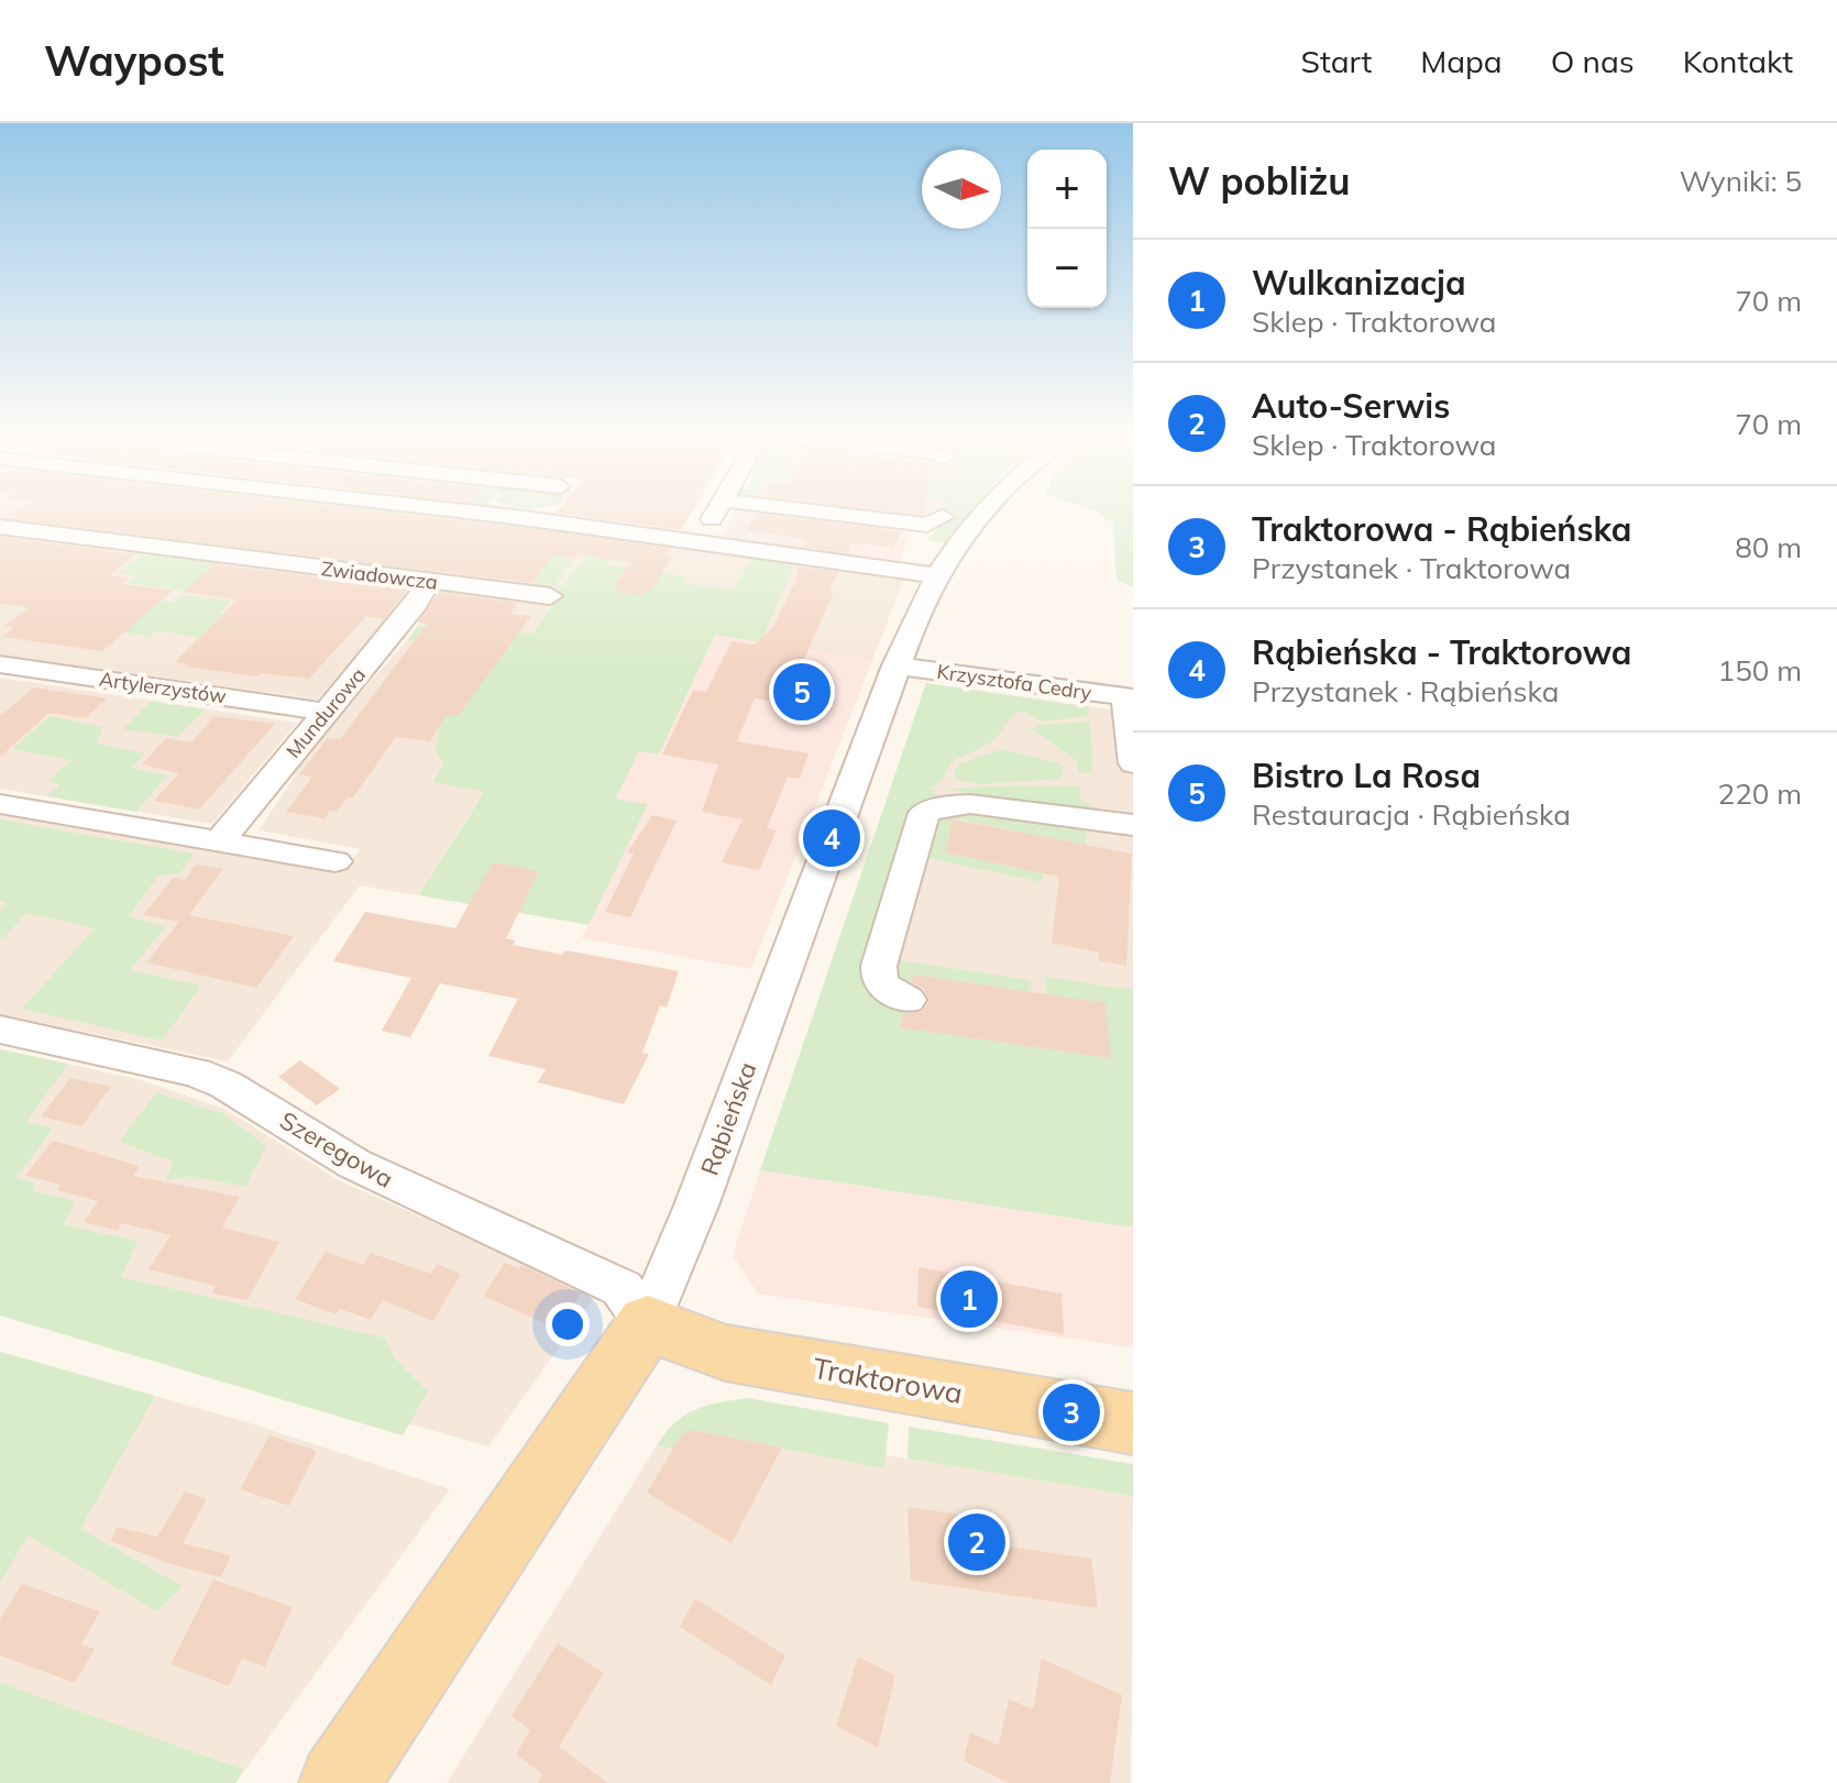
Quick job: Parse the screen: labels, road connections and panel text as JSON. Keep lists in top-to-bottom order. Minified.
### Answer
{"streets":{"main road":["Rąbieńska","Traktorowa"],"street":["Zwiadowcza","Krzysztofa Cedry","Artylerzystów","Mundurowa","Szeregowa"]},"crossings":[["Zwiadowcza","Mundurowa"],["Krzysztofa Cedry","Rąbieńska"],["Artylerzystów","Mundurowa"],["Rąbieńska","Szeregowa"],["Rąbieńska","Traktorowa"],["Szeregowa","Traktorowa"]],"north":"right","page":{"header":"Waypost","nav":["Start","Mapa","O nas","Kontakt"],"heading":["W pobliżu","Wyniki: 5"],"map_buttons":["+","−"],"list":[{"mark":"1","name":"Wulkanizacja","note":"Sklep · Traktorowa","value":"70 m"},{"mark":"2","name":"Auto-Serwis","note":"Sklep · Traktorowa","value":"70 m"},{"mark":"3","name":"Traktorowa - Rąbieńska","note":"Przystanek · Traktorowa","value":"80 m"},{"mark":"4","name":"Rąbieńska - Traktorowa","note":"Przystanek · Rąbieńska","value":"150 m"},{"mark":"5","name":"Bistro La Rosa","note":"Restauracja · Rąbieńska","value":"220 m"}],"pins":["5","4","1","3","2"]}}
